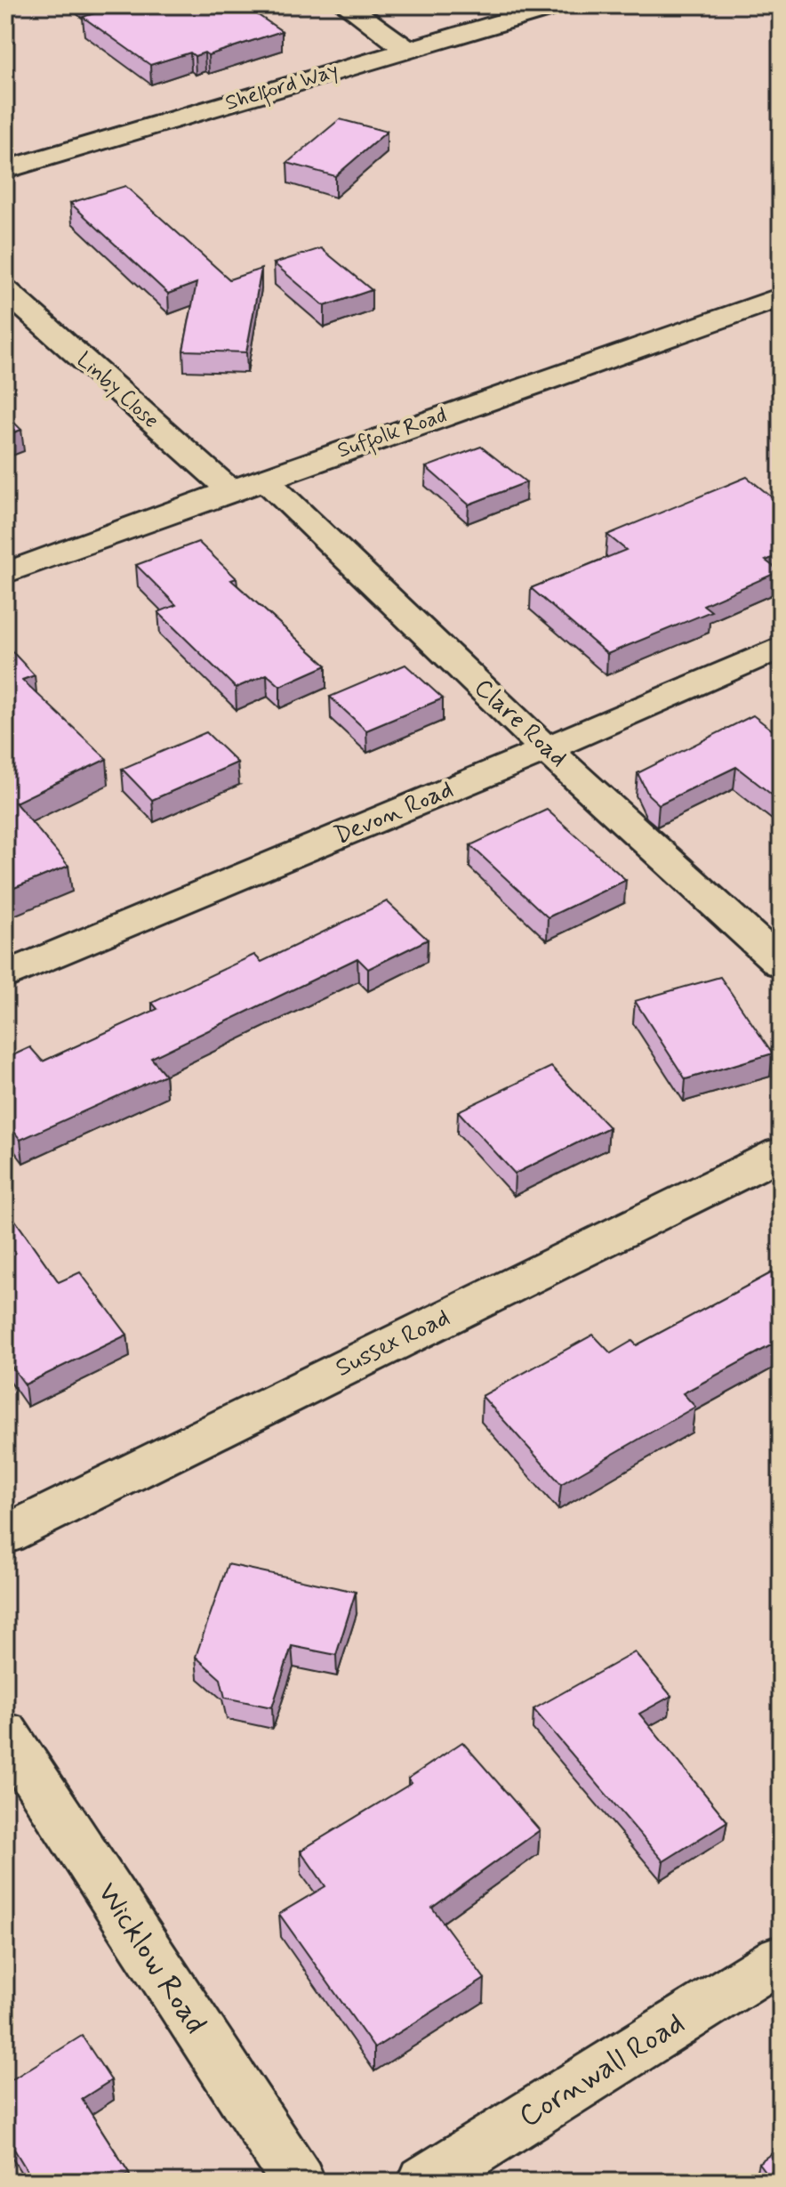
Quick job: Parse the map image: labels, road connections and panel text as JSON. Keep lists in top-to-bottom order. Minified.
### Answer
{"streets":{"street":["Shelford Way","Linby Close","Suffolk Road","Clare Road","Devon Road","Sussex Road","Wicklow Road","Cornwall Road"]},"crossings":[["Linby Close","Suffolk Road"],["Suffolk Road","Clare Road"],["Clare Road","Devon Road"]]}
